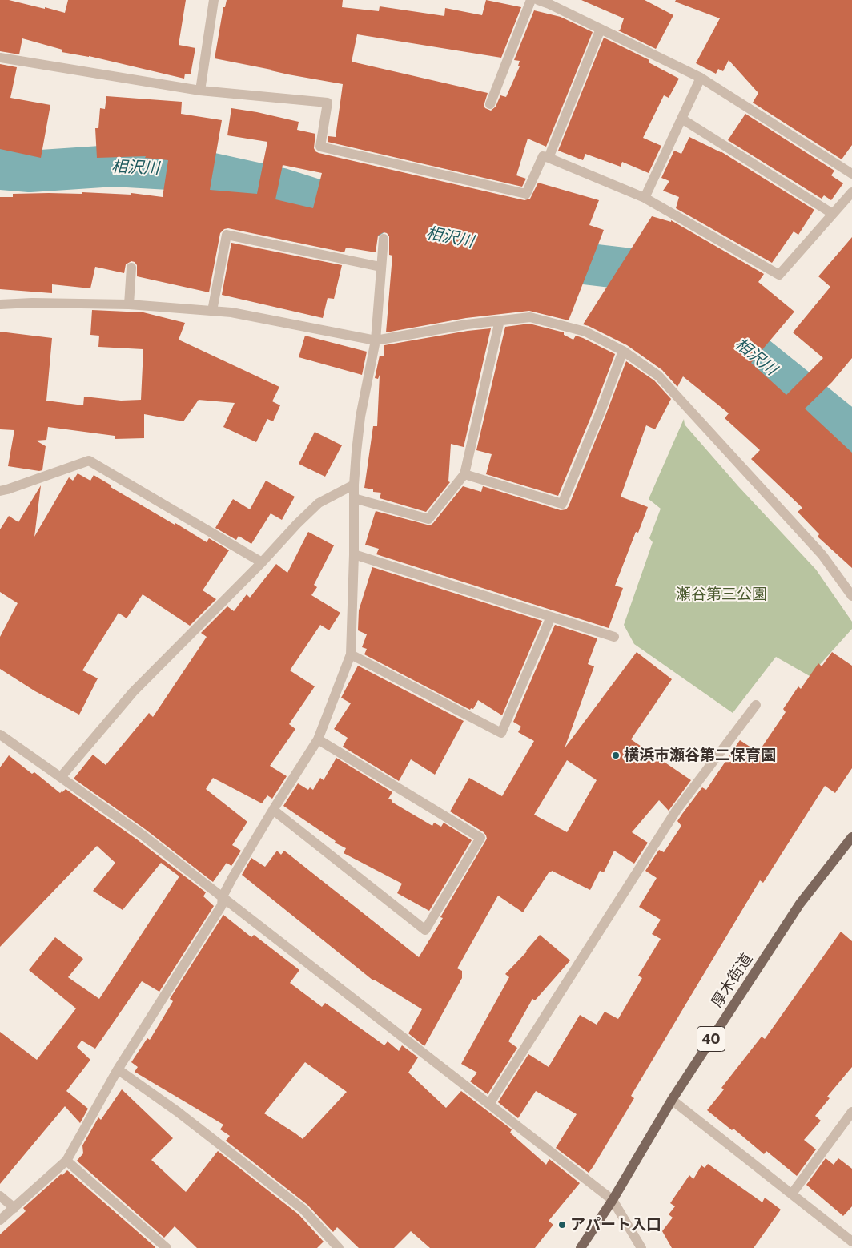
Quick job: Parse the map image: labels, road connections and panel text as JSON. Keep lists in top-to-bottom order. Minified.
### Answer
{"streets":{"main road":["厚木街道","40"]},"water":["相沢川"],"parks":["瀬谷第三公園"],"places":["横浜市瀬谷第二保育園","アパート入口"]}
